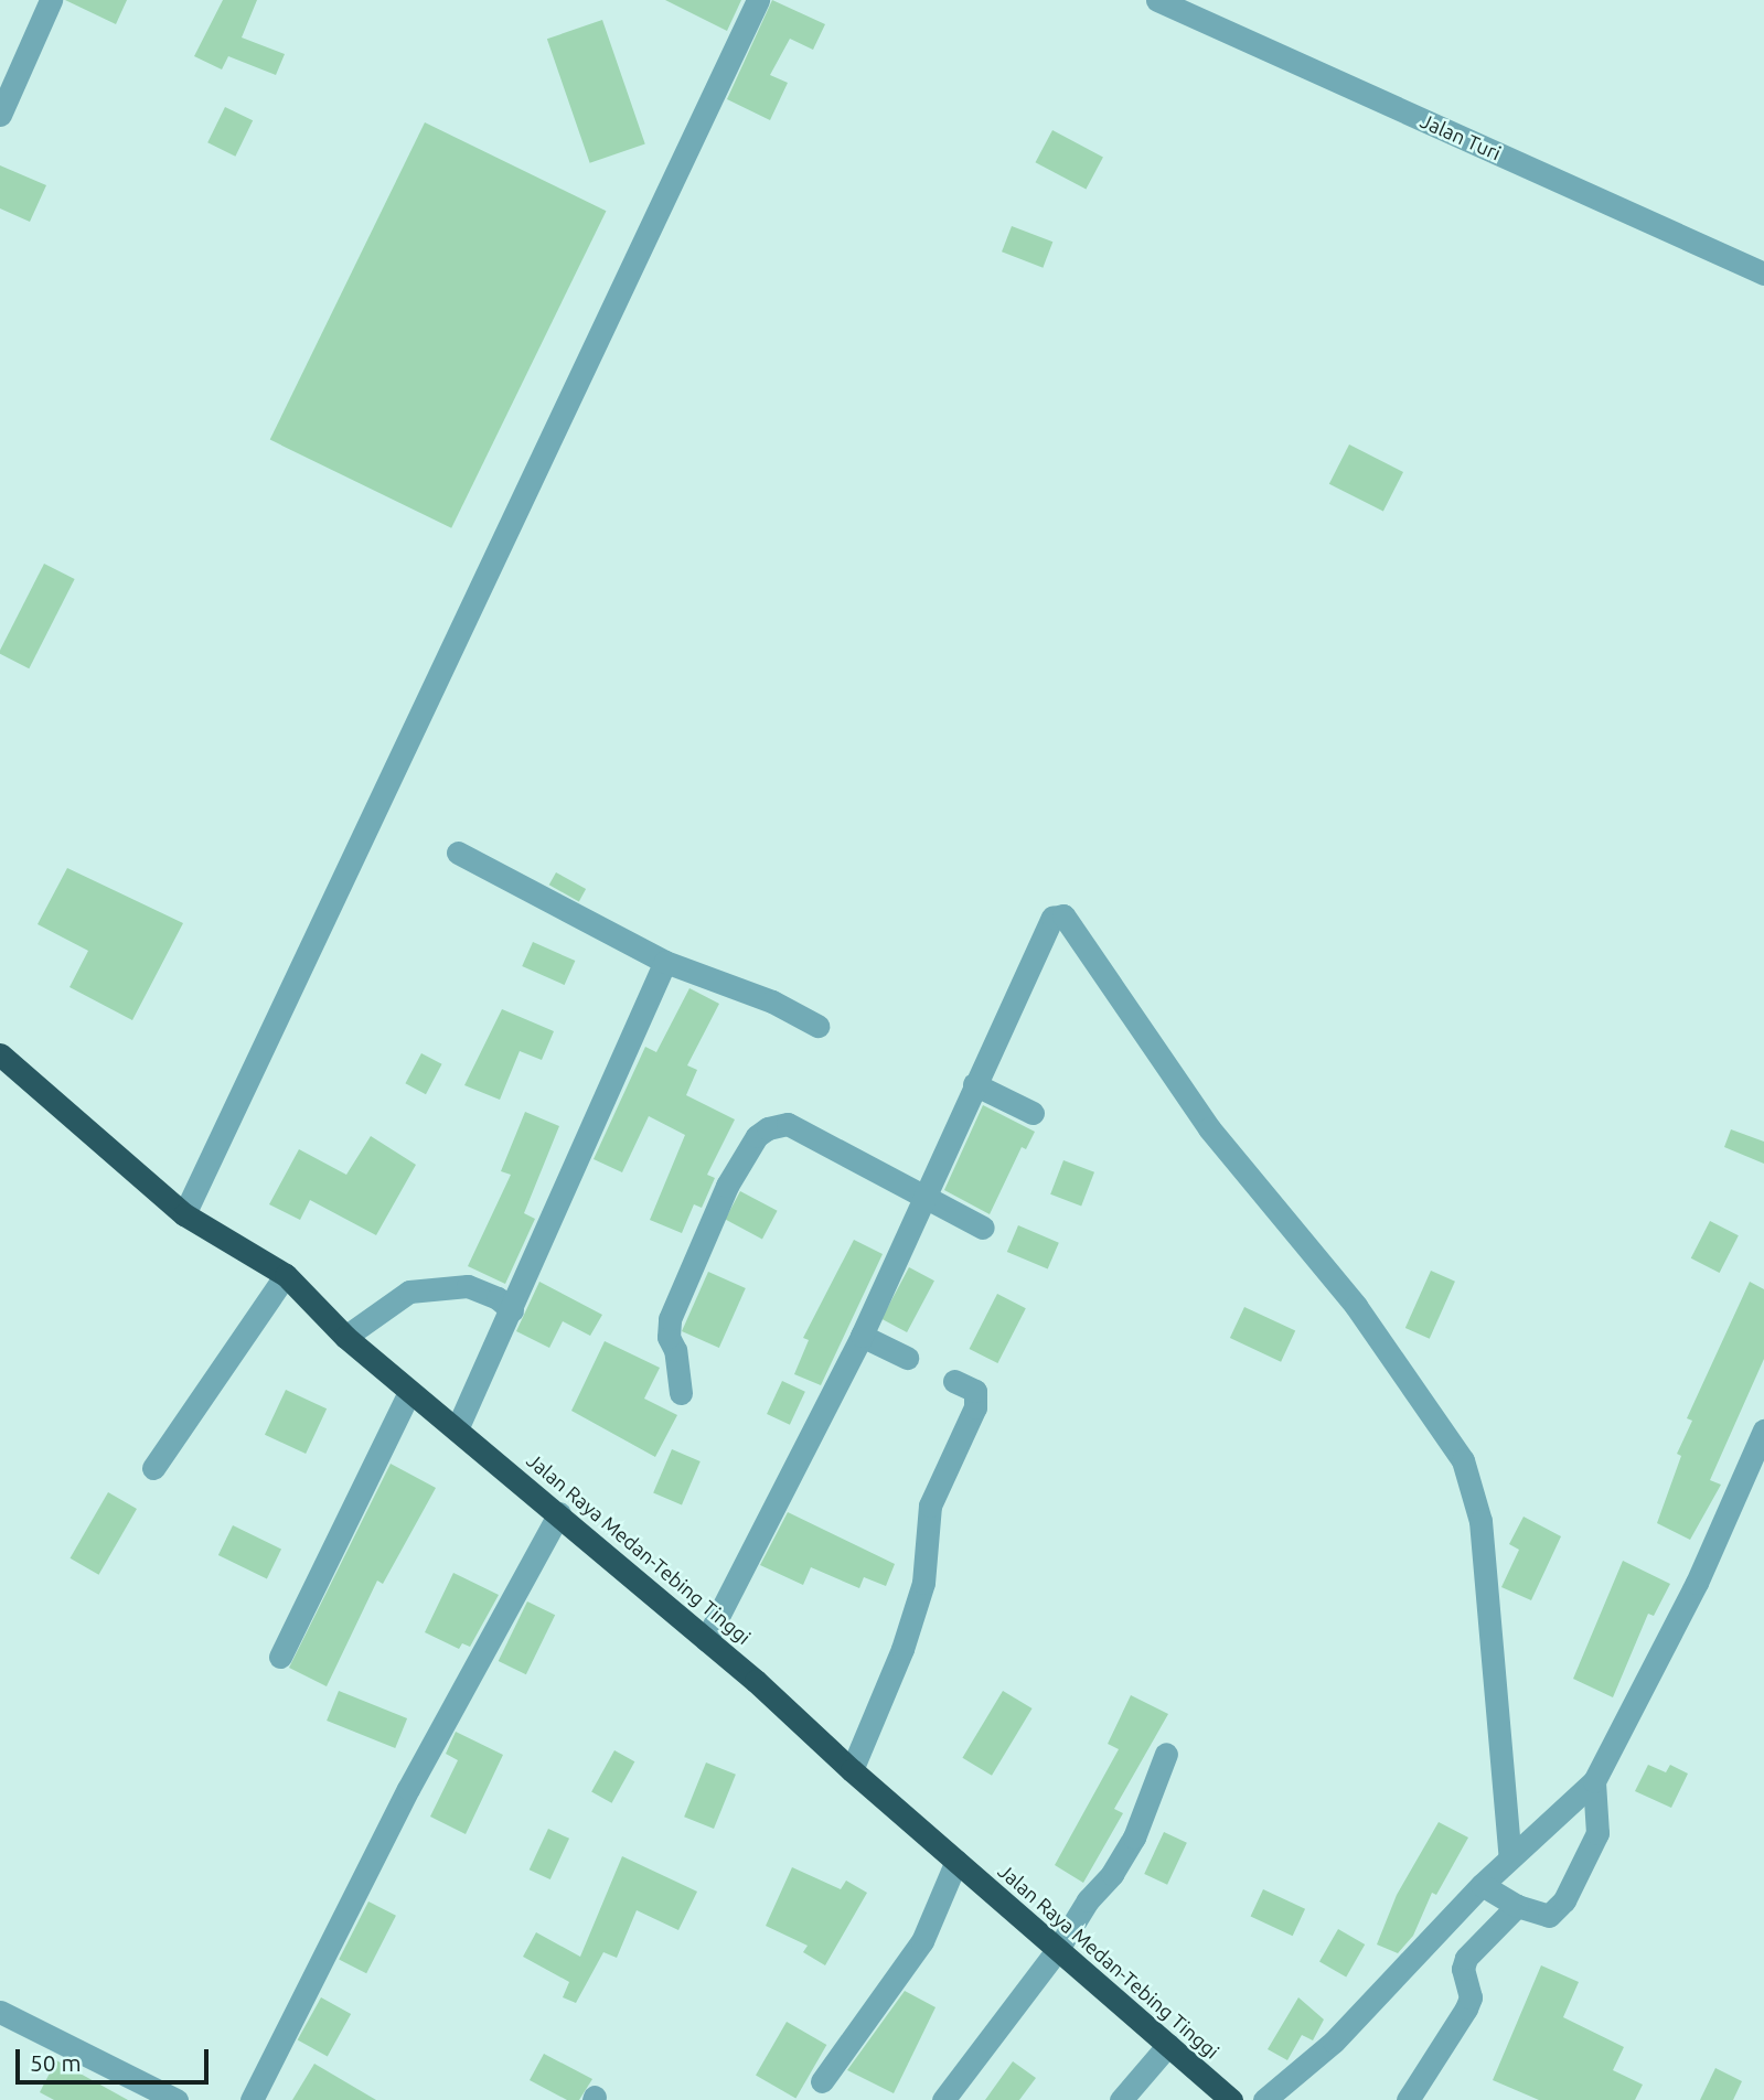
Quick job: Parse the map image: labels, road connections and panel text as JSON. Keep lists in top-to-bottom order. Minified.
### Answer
{"streets":{"highway":["Jalan Raya Medan-Tebing Tinggi"],"street":["Jalan Turi"]},"scale_bar":"50 m"}
